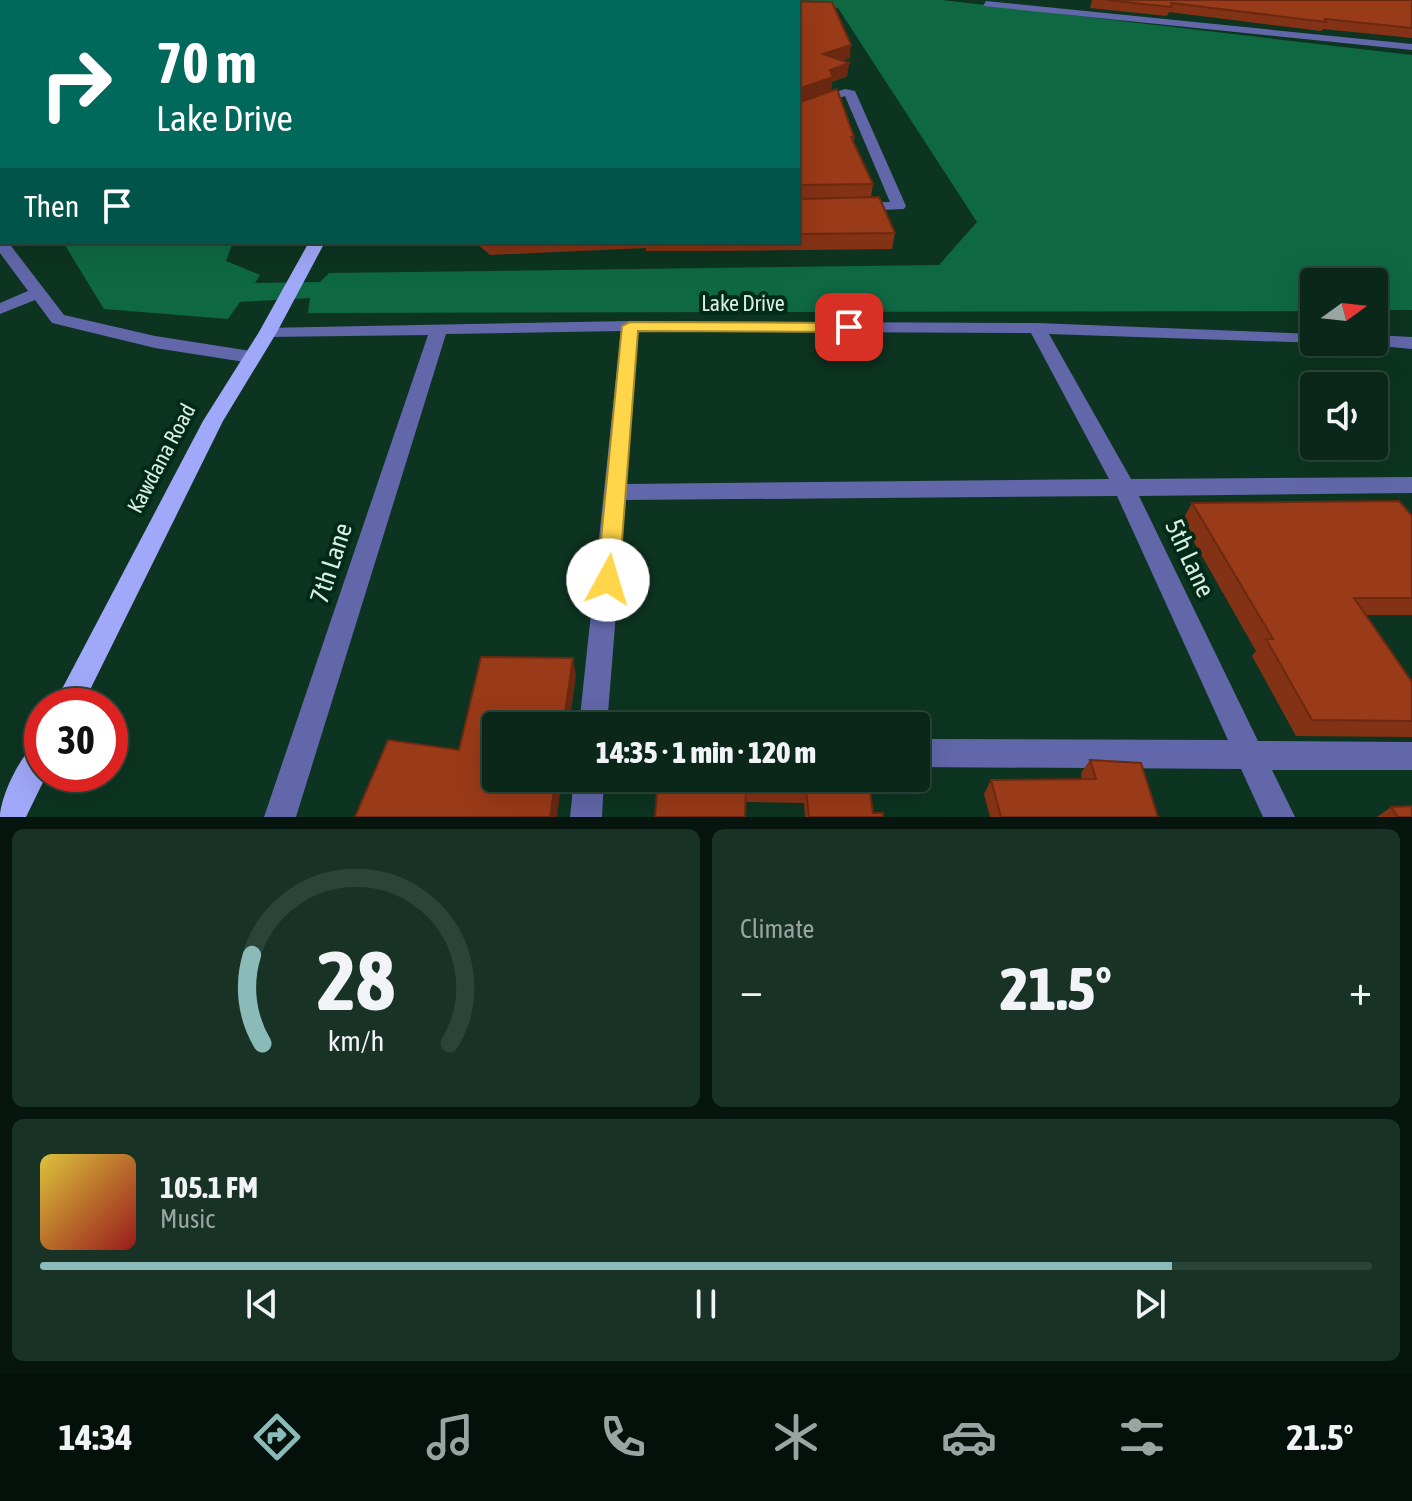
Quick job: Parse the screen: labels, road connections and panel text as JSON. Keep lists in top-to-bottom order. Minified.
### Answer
{"streets":{"main road":["Kawdana Road"],"street":["Lake Drive","5th Lane","7th Lane"]},"crossings":[["Lake Drive","Kawdana Road"],["Lake Drive","5th Lane"],["Lake Drive","7th Lane"]],"north":"right","page":{"turn":["70 m","Lake Drive"],"then":"Then","limit":"30","trip":"14:35 · 1 min · 120 m","tile":"Climate","heat":["−","21.5°","+"],"song":["105.1 FM","Music"],"tabs":["14:34","21.5°"],"gauge":["28","km/h"]}}
